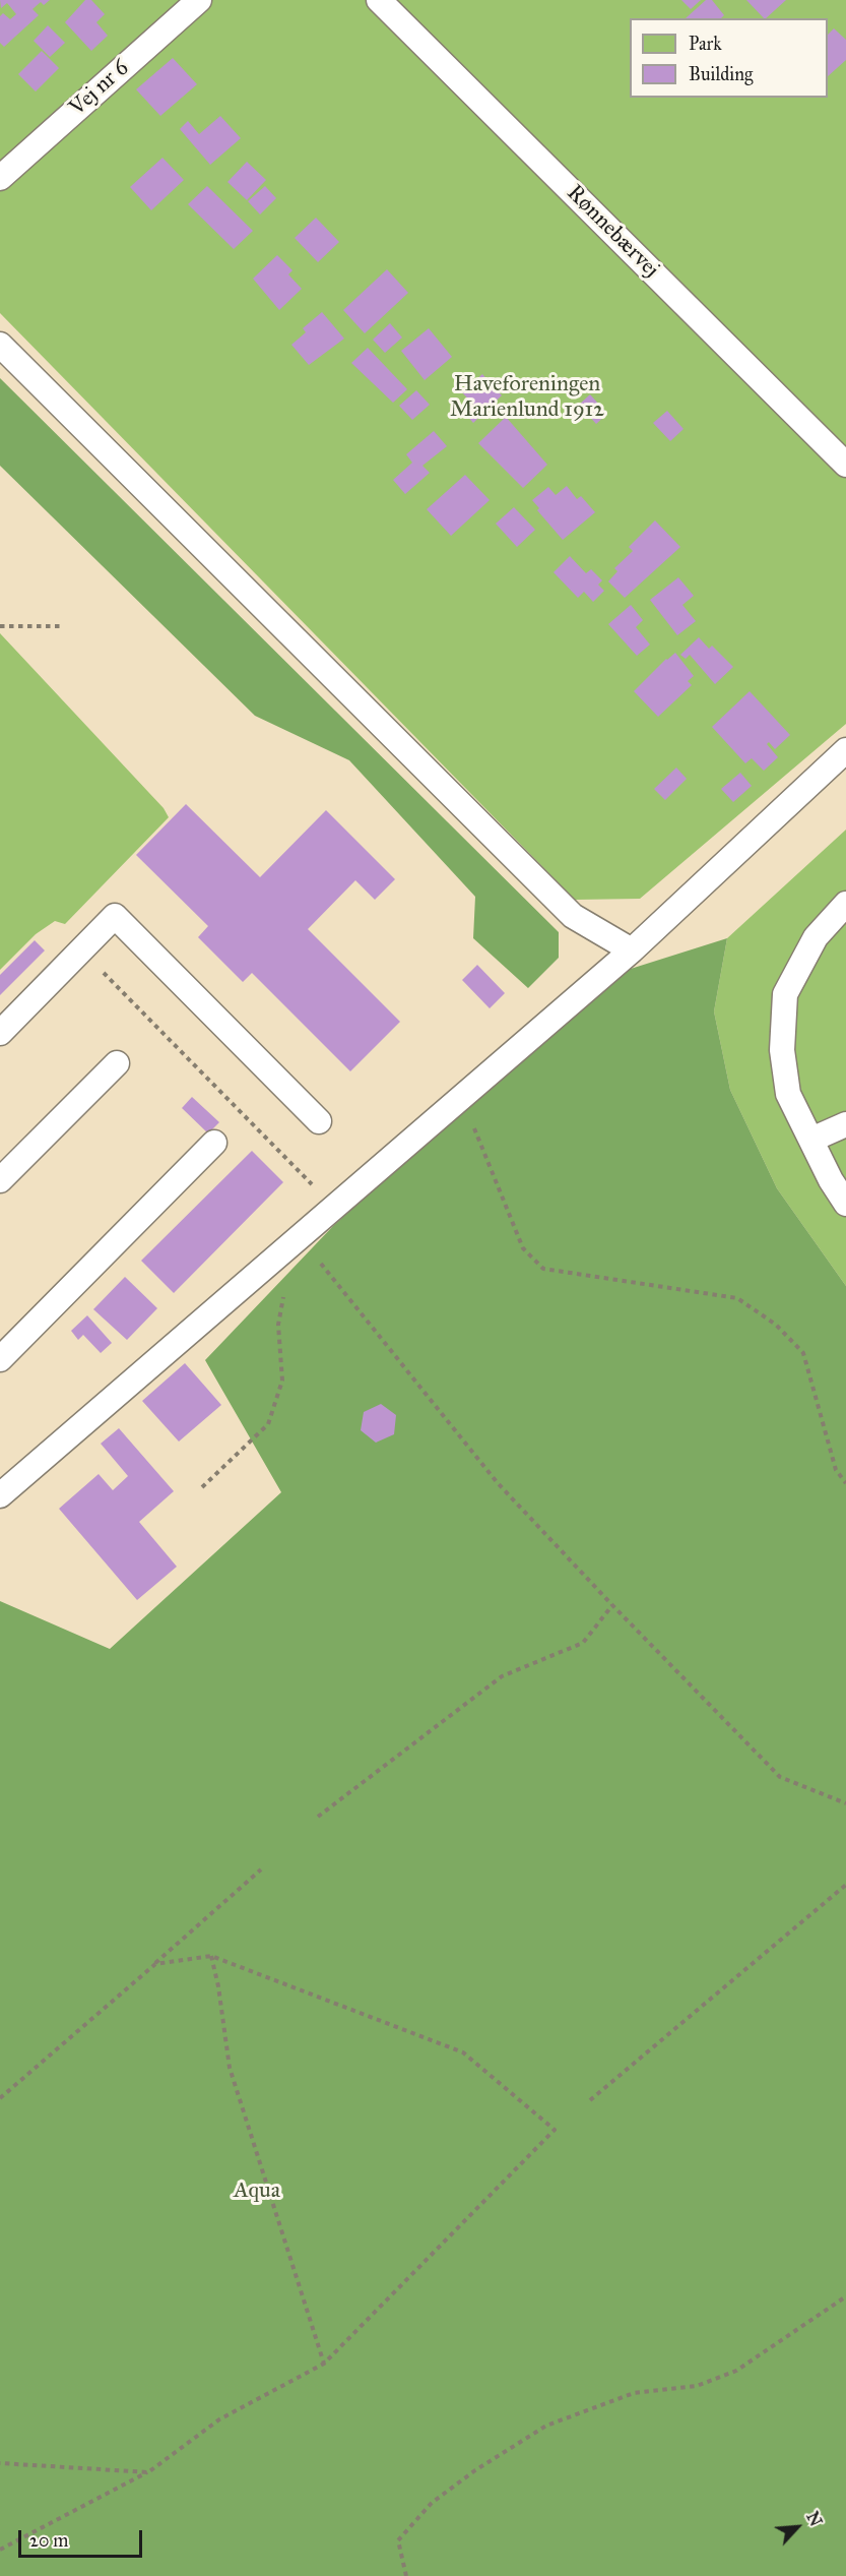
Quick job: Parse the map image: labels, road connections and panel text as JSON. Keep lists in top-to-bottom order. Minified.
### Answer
{"streets":{"lane":["Vej nr 6","Rønnebærvej"]},"parks":["Haveforeningen Marienlund 1912","Aqua"],"legend":["Park","Building"],"scale_bar":"20 m","north":"top right"}
